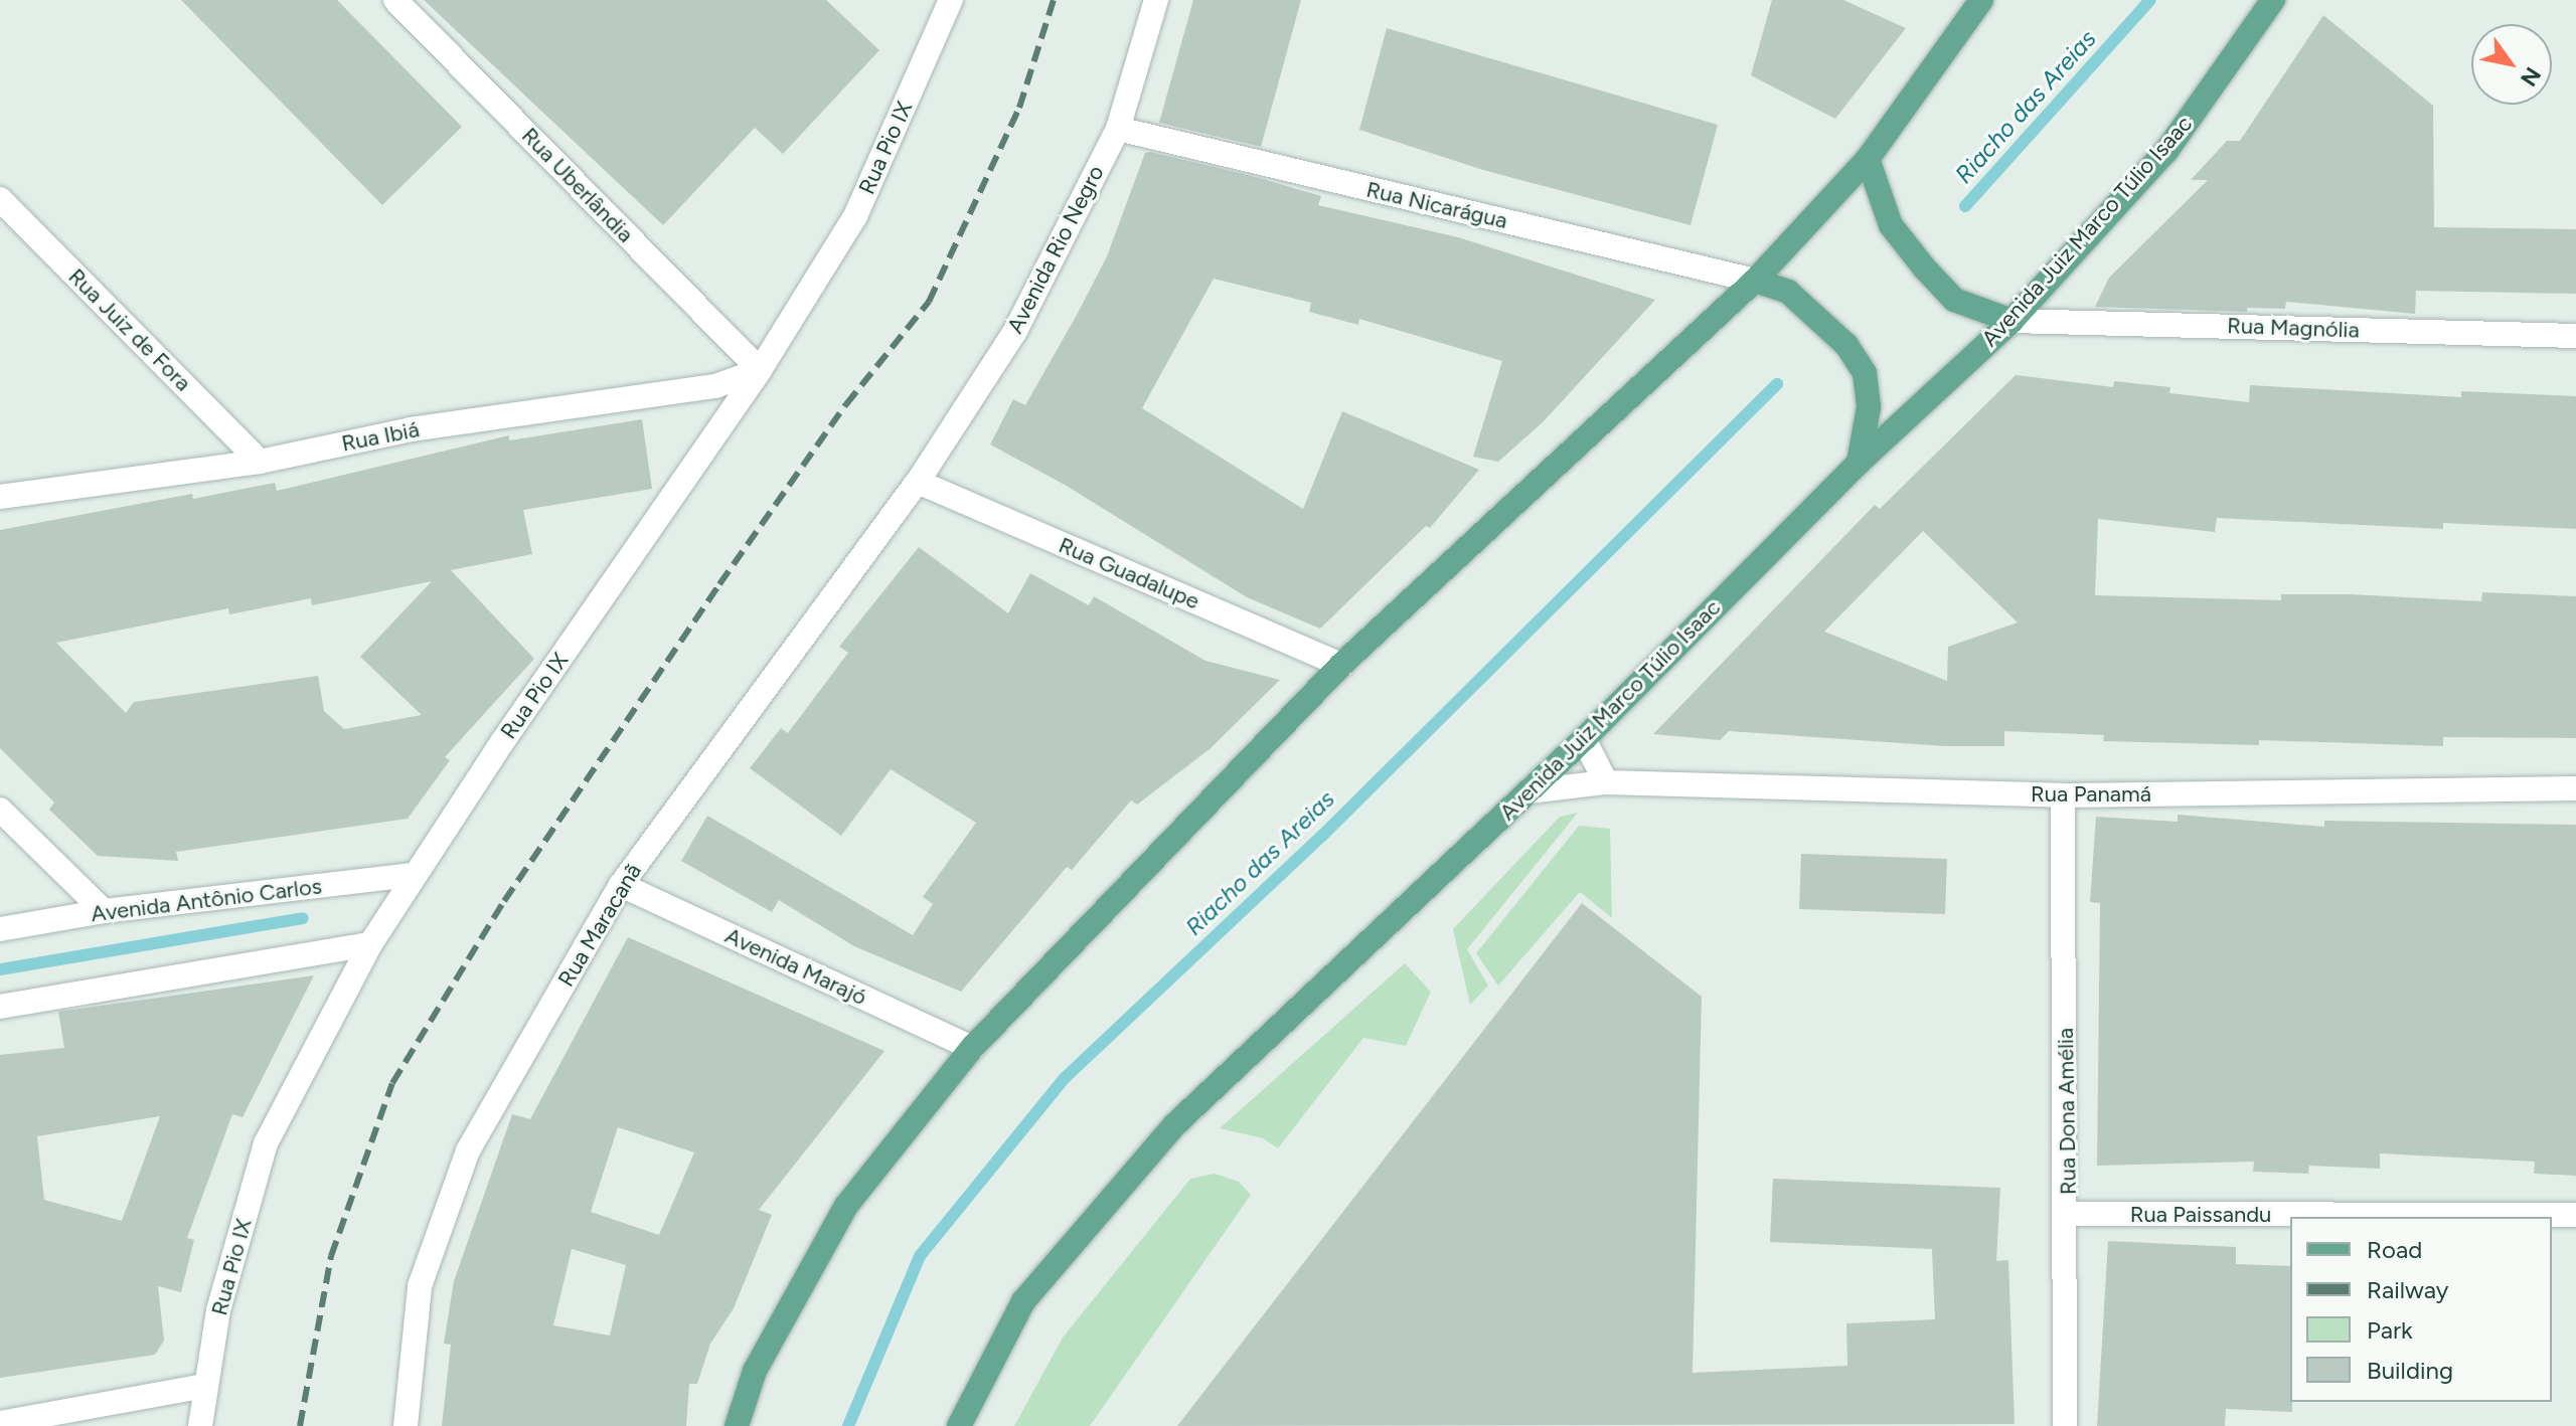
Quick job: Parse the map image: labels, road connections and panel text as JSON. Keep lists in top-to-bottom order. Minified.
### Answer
{"streets":{"main road":["Avenida Juiz Marco Túlio Isaac"],"street":["Rua Pio IX","Rua Uberlândia","Rua Nicarágua","Avenida Rio Negro","Rua Magnólia","Rua Juiz de Fora","Rua Ibiá","Rua Guadalupe","Rua Panamá","Avenida Antônio Carlos","Rua Maracanã","Avenida Marajó","Rua Dona Amélia","Rua Paissandu"]},"crossings":[["Rua Pio IX","Rua Uberlândia"],["Rua Pio IX","Rua Ibiá"],["Rua Pio IX","Avenida Antônio Carlos"],["Rua Uberlândia","Rua Ibiá"],["Rua Nicarágua","Avenida Rio Negro"],["Avenida Juiz Marco Túlio Isaac","Rua Magnólia"],["Avenida Juiz Marco Túlio Isaac","Rua Panamá"],["Avenida Rio Negro","Rua Guadalupe"],["Avenida Rio Negro","Rua Maracanã"],["Rua Juiz de Fora","Rua Ibiá"],["Rua Guadalupe","Rua Maracanã"],["Rua Panamá","Rua Dona Amélia"],["Rua Maracanã","Avenida Marajó"],["Rua Dona Amélia","Rua Paissandu"]],"water":["Riacho das Areias"],"legend":["Road","Railway","Park","Building"],"north":"bottom right"}
